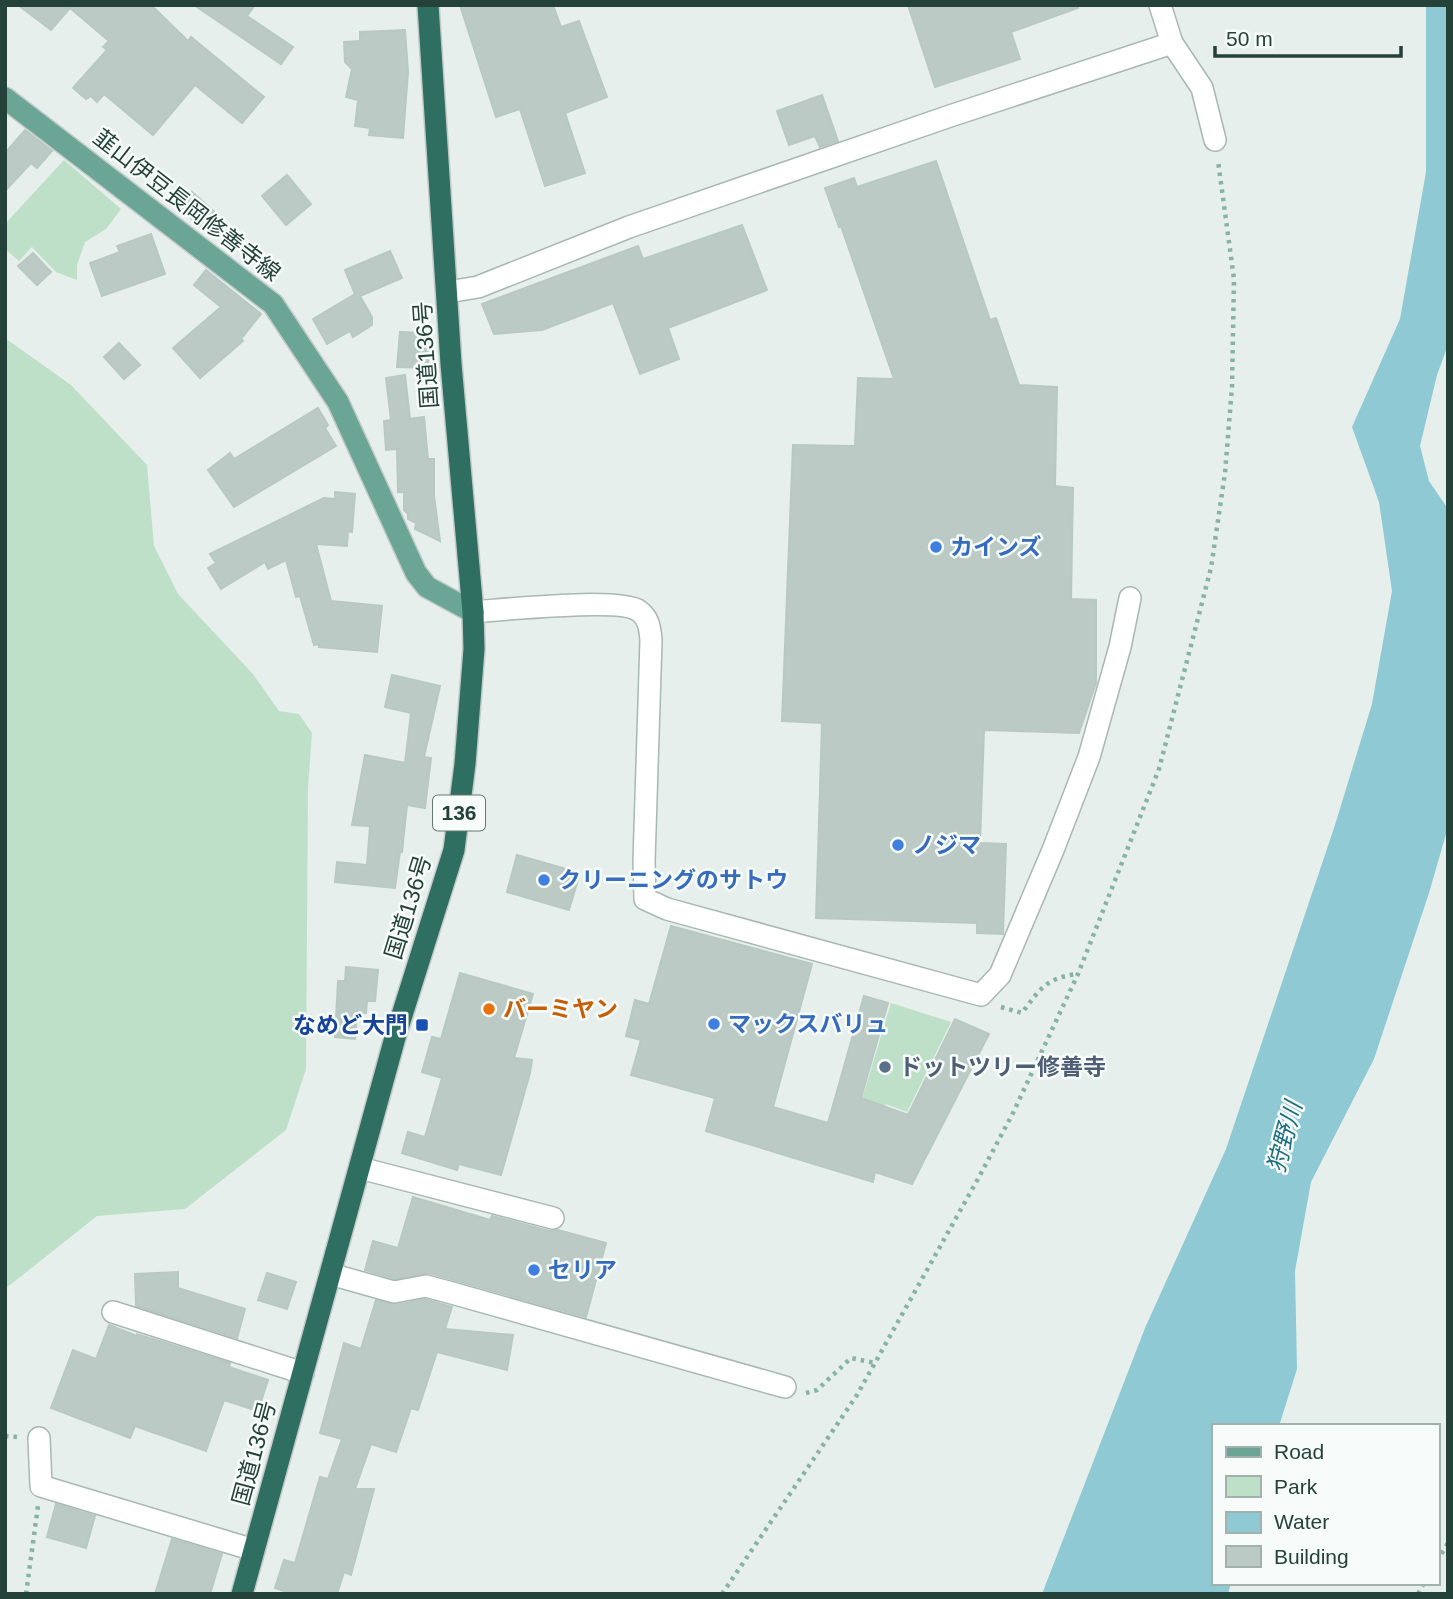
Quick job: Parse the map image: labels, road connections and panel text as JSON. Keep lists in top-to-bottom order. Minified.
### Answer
{"streets":{"highway":["国道136号","136"],"main road":["韮山伊豆長岡修善寺線"]},"crossings":[["韮山伊豆長岡修善寺線","国道136号"]],"water":["狩野川"],"places":{"other":["カインズ","ノジマ","クリーニングのサトウ","バーミヤン","マックスバリュ","ドットツリー修善寺","セリア"],"transit":["なめど大門"]},"legend":["Road","Park","Water","Building"],"scale_bar":"50 m"}
